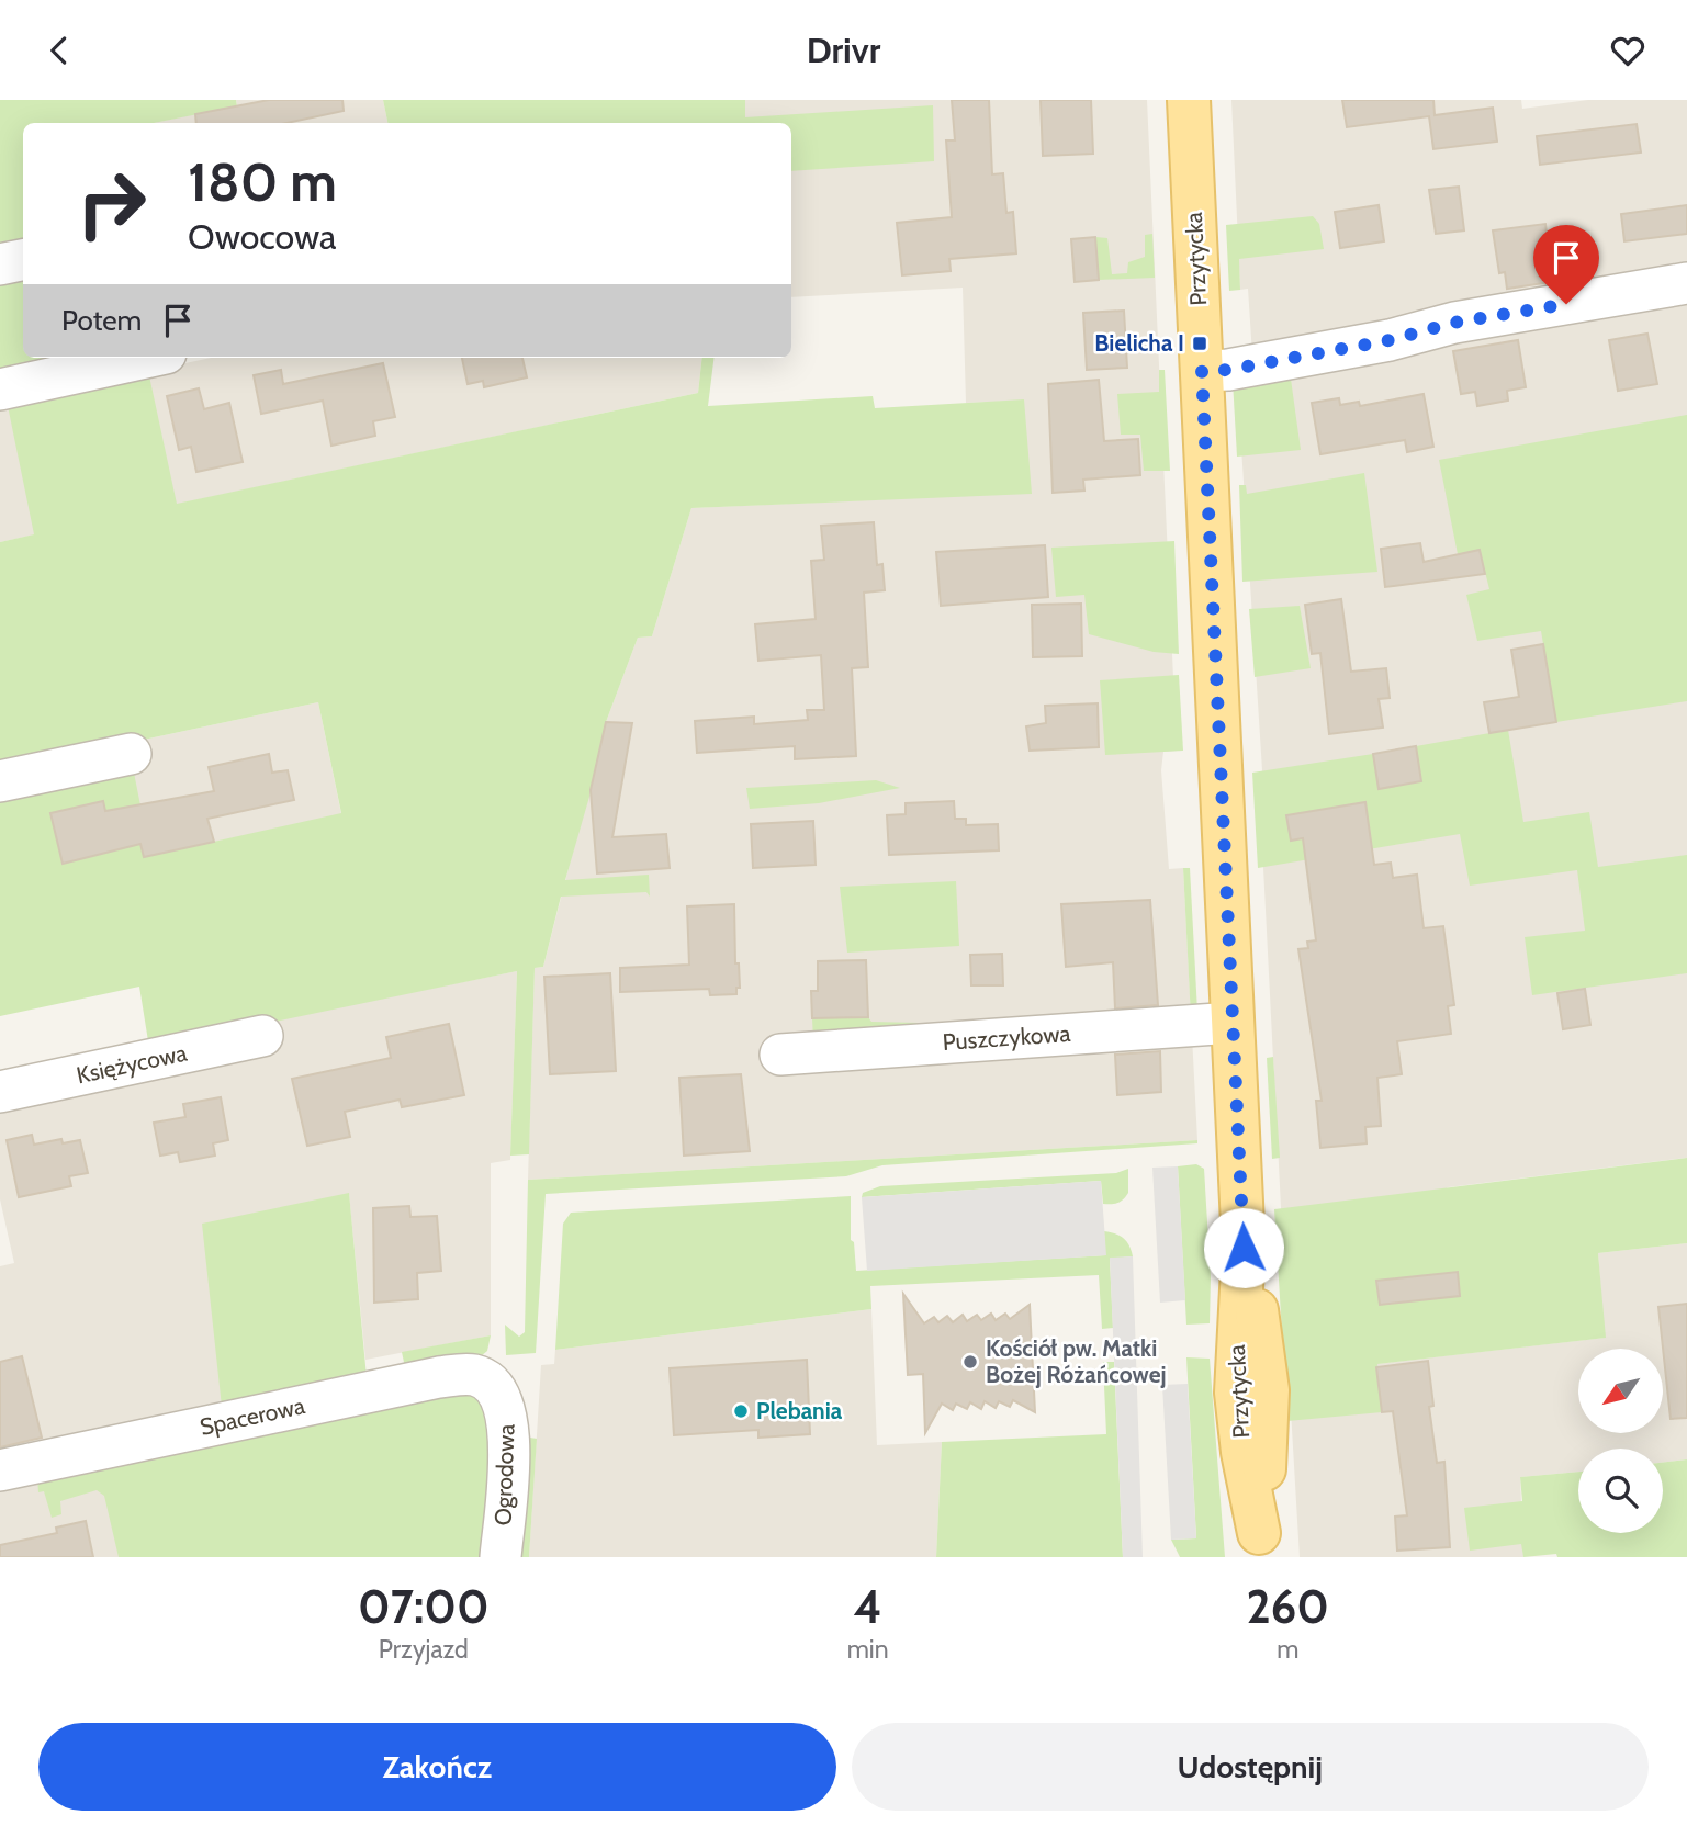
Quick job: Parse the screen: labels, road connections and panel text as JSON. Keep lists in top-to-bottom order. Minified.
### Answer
{"streets":{"main road":["Przytycka"],"street":["Puszczykowa","Księżycowa","Spacerowa","Ogrodowa"]},"crossings":[["Przytycka","Puszczykowa"],["Spacerowa","Ogrodowa"]],"places":{"transit":["Bielicha I"],"other":["Kościół pw. Matki Bożej Różańcowej","Plebania"]},"north":"bottom left","page":{"header":"Drivr","turn":["180 m","Owocowa"],"then":"Potem","eta":["07:00","Przyjazd","4","min","260","m"],"buttons":["Zakończ","Udostępnij"]}}
